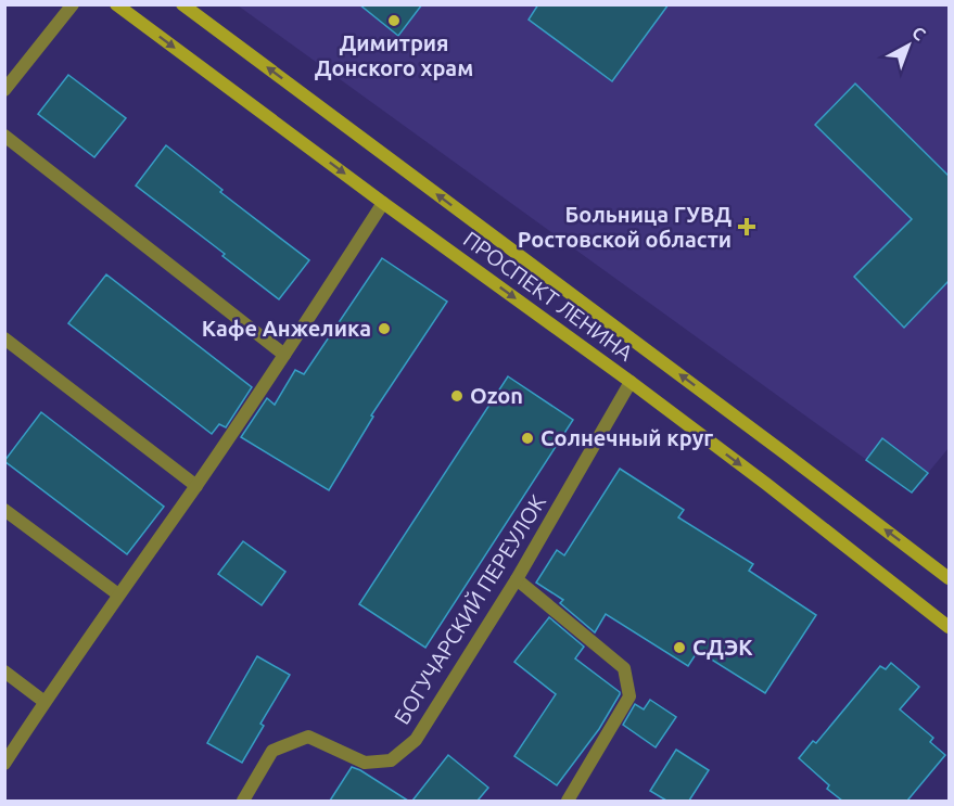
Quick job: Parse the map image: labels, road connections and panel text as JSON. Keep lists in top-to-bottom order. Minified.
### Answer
{"streets":{"main road":["ПРОСПЕКТ ЛЕНИНА"],"street":["БОГУЧАРСКИЙ ПЕРЕУЛОК"]},"crossings":[["ПРОСПЕКТ ЛЕНИНА","БОГУЧАРСКИЙ ПЕРЕУЛОК"]],"places":{"other":["Димитрия Донского храм","Кафе Анжелика","Ozon","Солнечный круг","СДЭК"],"health":["Больница ГУВД Ростовской области"]},"north":"top right"}
